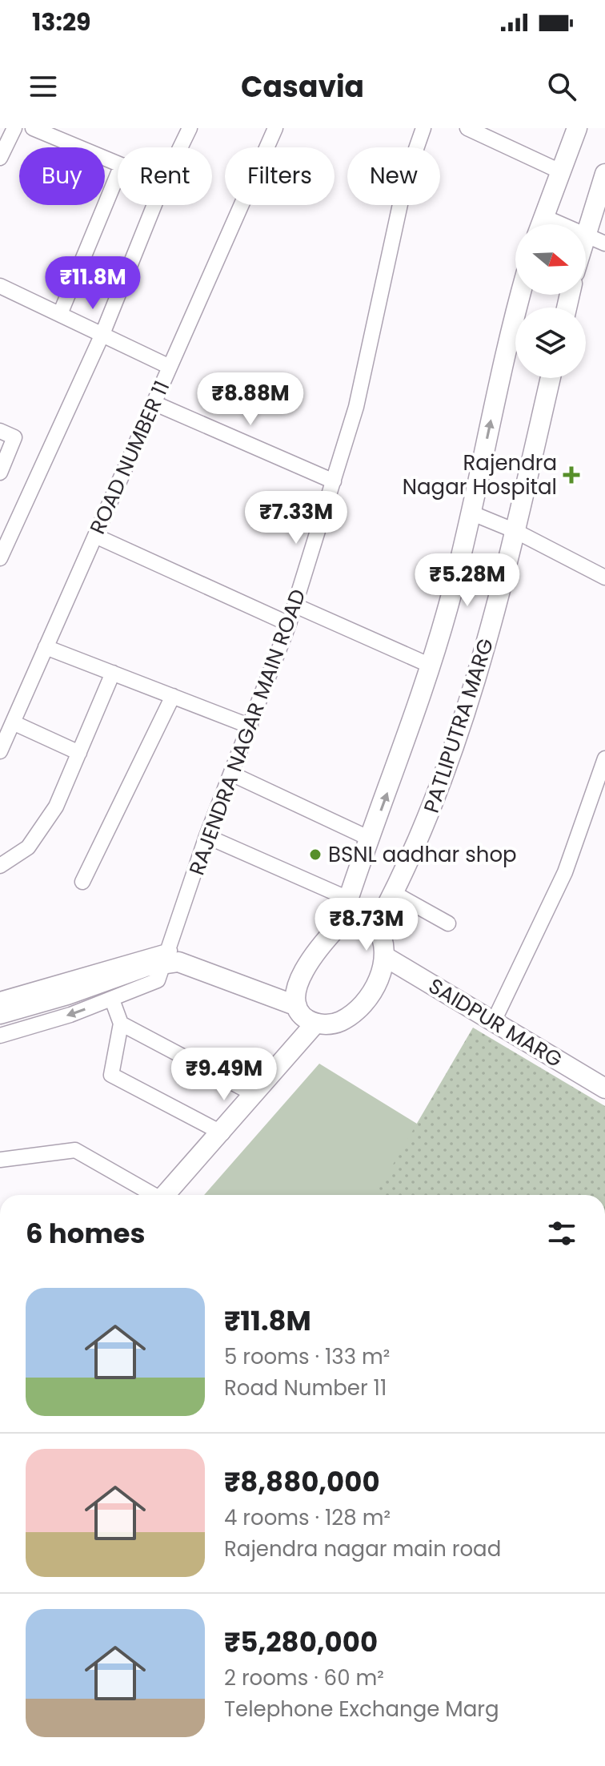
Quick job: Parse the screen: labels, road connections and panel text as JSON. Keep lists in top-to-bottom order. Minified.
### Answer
{"streets":{"main road":["PATLIPUTRA MARG","SAIDPUR MARG"],"street":["ROAD NUMBER 11","RAJENDRA NAGAR MAIN ROAD"]},"crossings":[["PATLIPUTRA MARG","SAIDPUR MARG"]],"places":{"health":["Rajendra Nagar Hospital"],"other":["BSNL aadhar shop"]},"north":"right","page":{"status":"13:29","header":"Casavia","chip":["Buy","Rent","Filters","New"],"price":["₹11.8M","₹8.88M","₹7.33M","₹5.28M","₹8.73M","₹9.49M"],"heading":"6 homes","list":[{"name":"₹11.8M","note":"5 rooms · 133 m² · Road Number 11"},{"name":"₹8,880,000","note":"4 rooms · 128 m² · Rajendra nagar main road"},{"name":"₹5,280,000","note":"2 rooms · 60 m² · Telephone Exchange Marg"}]}}
